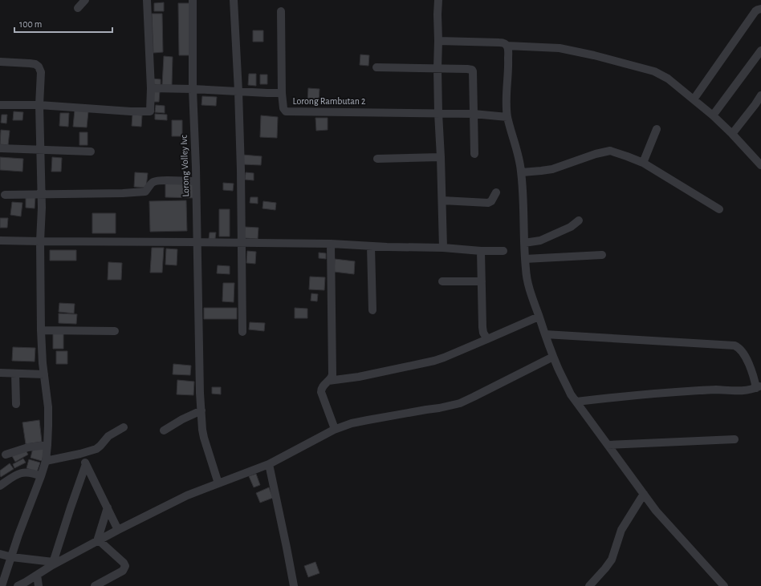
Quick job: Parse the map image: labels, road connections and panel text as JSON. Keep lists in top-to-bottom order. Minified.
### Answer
{"streets":{"street":["Lorong Rambutan 2","Lorong Volley Ivc"]},"scale_bar":"100 m"}
